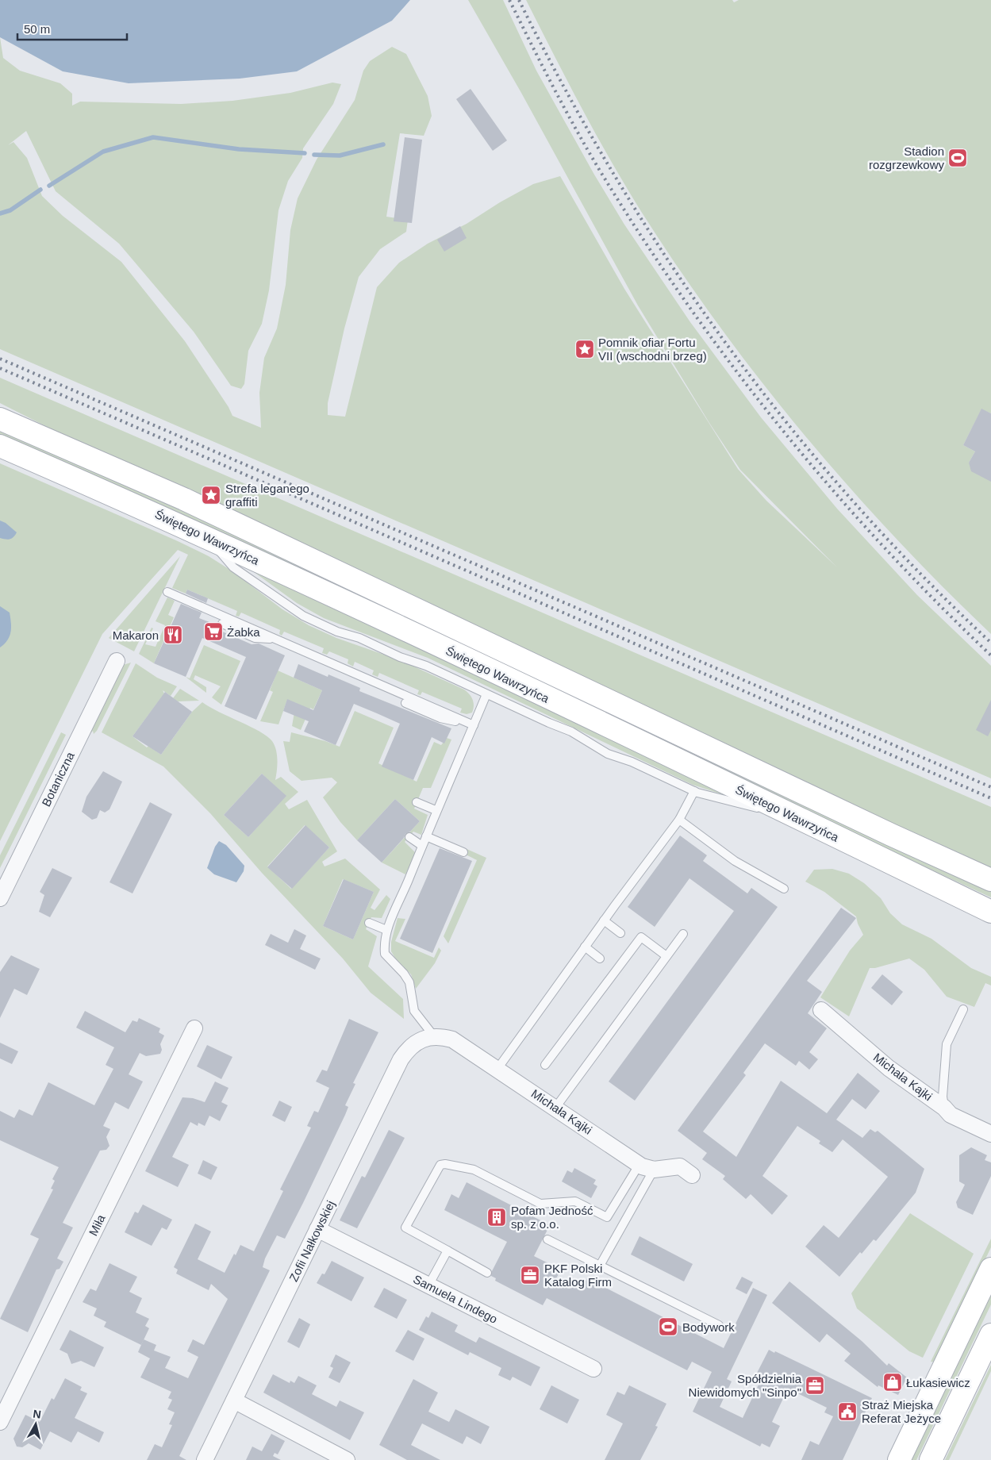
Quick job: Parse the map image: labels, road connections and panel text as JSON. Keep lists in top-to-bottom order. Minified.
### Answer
{"streets":{"main road":["Świętego Wawrzyńca"],"street":["Botaniczna","Michała Kajki","Miła","Zofii Nałkowskiej","Samuela Lindego"]},"crossings":[["Michała Kajki","Zofii Nałkowskiej"],["Zofii Nałkowskiej","Samuela Lindego"]],"places":{"sports":["Stadion rozgrzewkowy","Bodywork"],"place":["Pomnik ofiar Fortu VII (wschodni brzeg)","Strefa leganego graffiti"],"supermarket":["Żabka"],"restaurant":["Makaron"],"building":["Pofam Jedność sp. z o.o."],"office":["PKF Polski Katalog Firm","Spółdzielnia Niewidomych \"Sinpo\""],"shop":["Łukasiewicz"],"public building":["Straż Miejska Referat Jeżyce"]},"scale_bar":"50 m","north":"top"}
